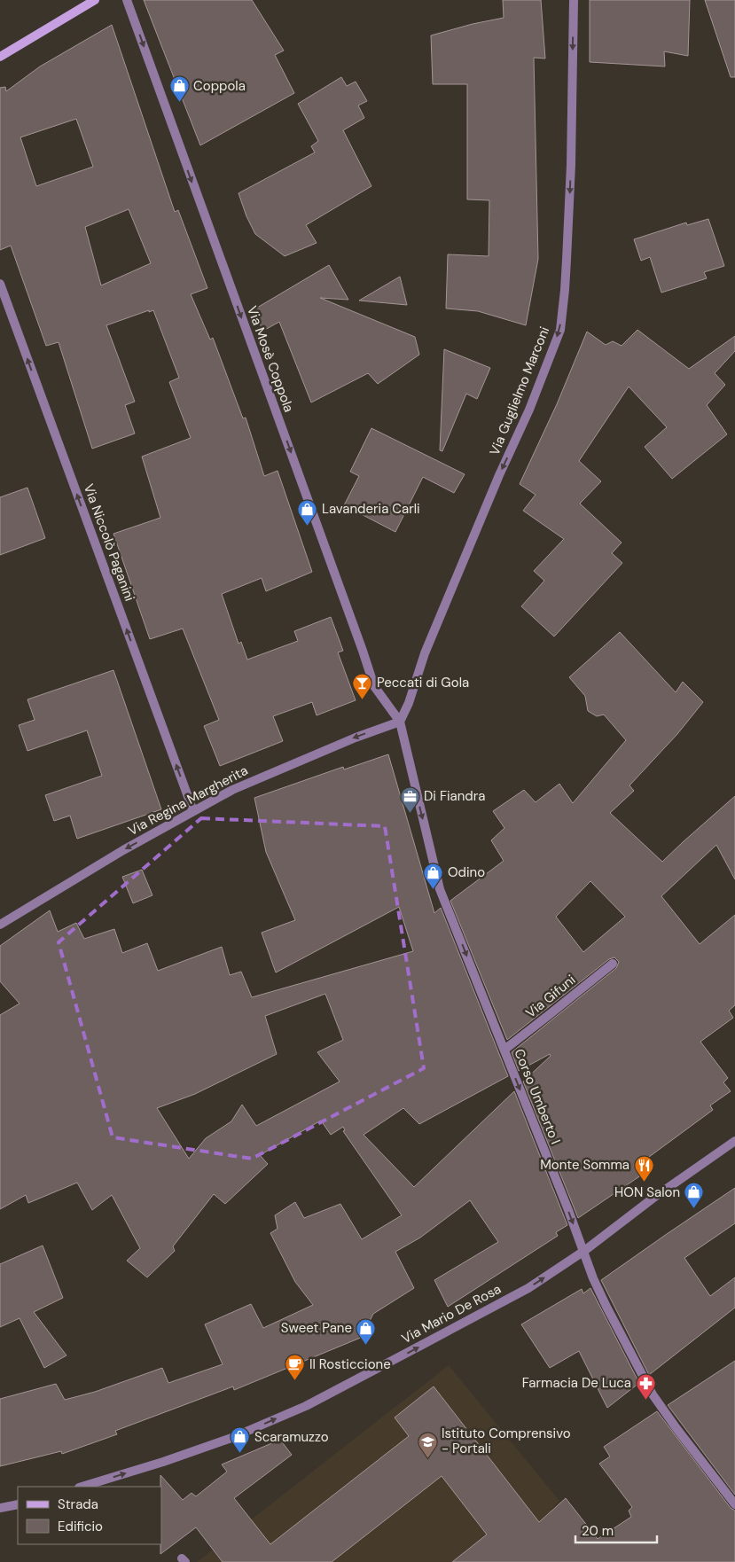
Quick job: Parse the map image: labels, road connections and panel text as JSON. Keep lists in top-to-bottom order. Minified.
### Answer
{"streets":{"street":["Via Mosè Coppola","Via Guglielmo Marconi","Via Niccolò Paganini","Via Regina Margherita","Via Gifuni","Corso Umberto I","Via Mario De Rosa"]},"crossings":[["Via Mosè Coppola","Via Guglielmo Marconi"],["Via Mosè Coppola","Via Regina Margherita"],["Via Mosè Coppola","Corso Umberto I"],["Via Guglielmo Marconi","Via Regina Margherita"],["Via Guglielmo Marconi","Corso Umberto I"],["Via Niccolò Paganini","Via Regina Margherita"],["Via Regina Margherita","Corso Umberto I"],["Via Gifuni","Corso Umberto I"],["Corso Umberto I","Via Mario De Rosa"]],"one_way":["Via Mosè Coppola","Via Guglielmo Marconi","Via Niccolò Paganini","Via Regina Margherita","Corso Umberto I","Via Mario De Rosa"],"places":{"shop":["Coppola","Lavanderia Carli","Odino","HON Salon","Sweet Pane","Scaramuzzo"],"bar":["Peccati di Gola"],"office":["Di Fiandra"],"restaurant":["Monte Somma"],"cafe":["Il Rosticcione"],"pharmacy":["Farmacia De Luca"],"school or university":["Istituto Comprensivo - Portali"]},"legend":["Strada","Edificio"],"scale_bar":"20 m"}
